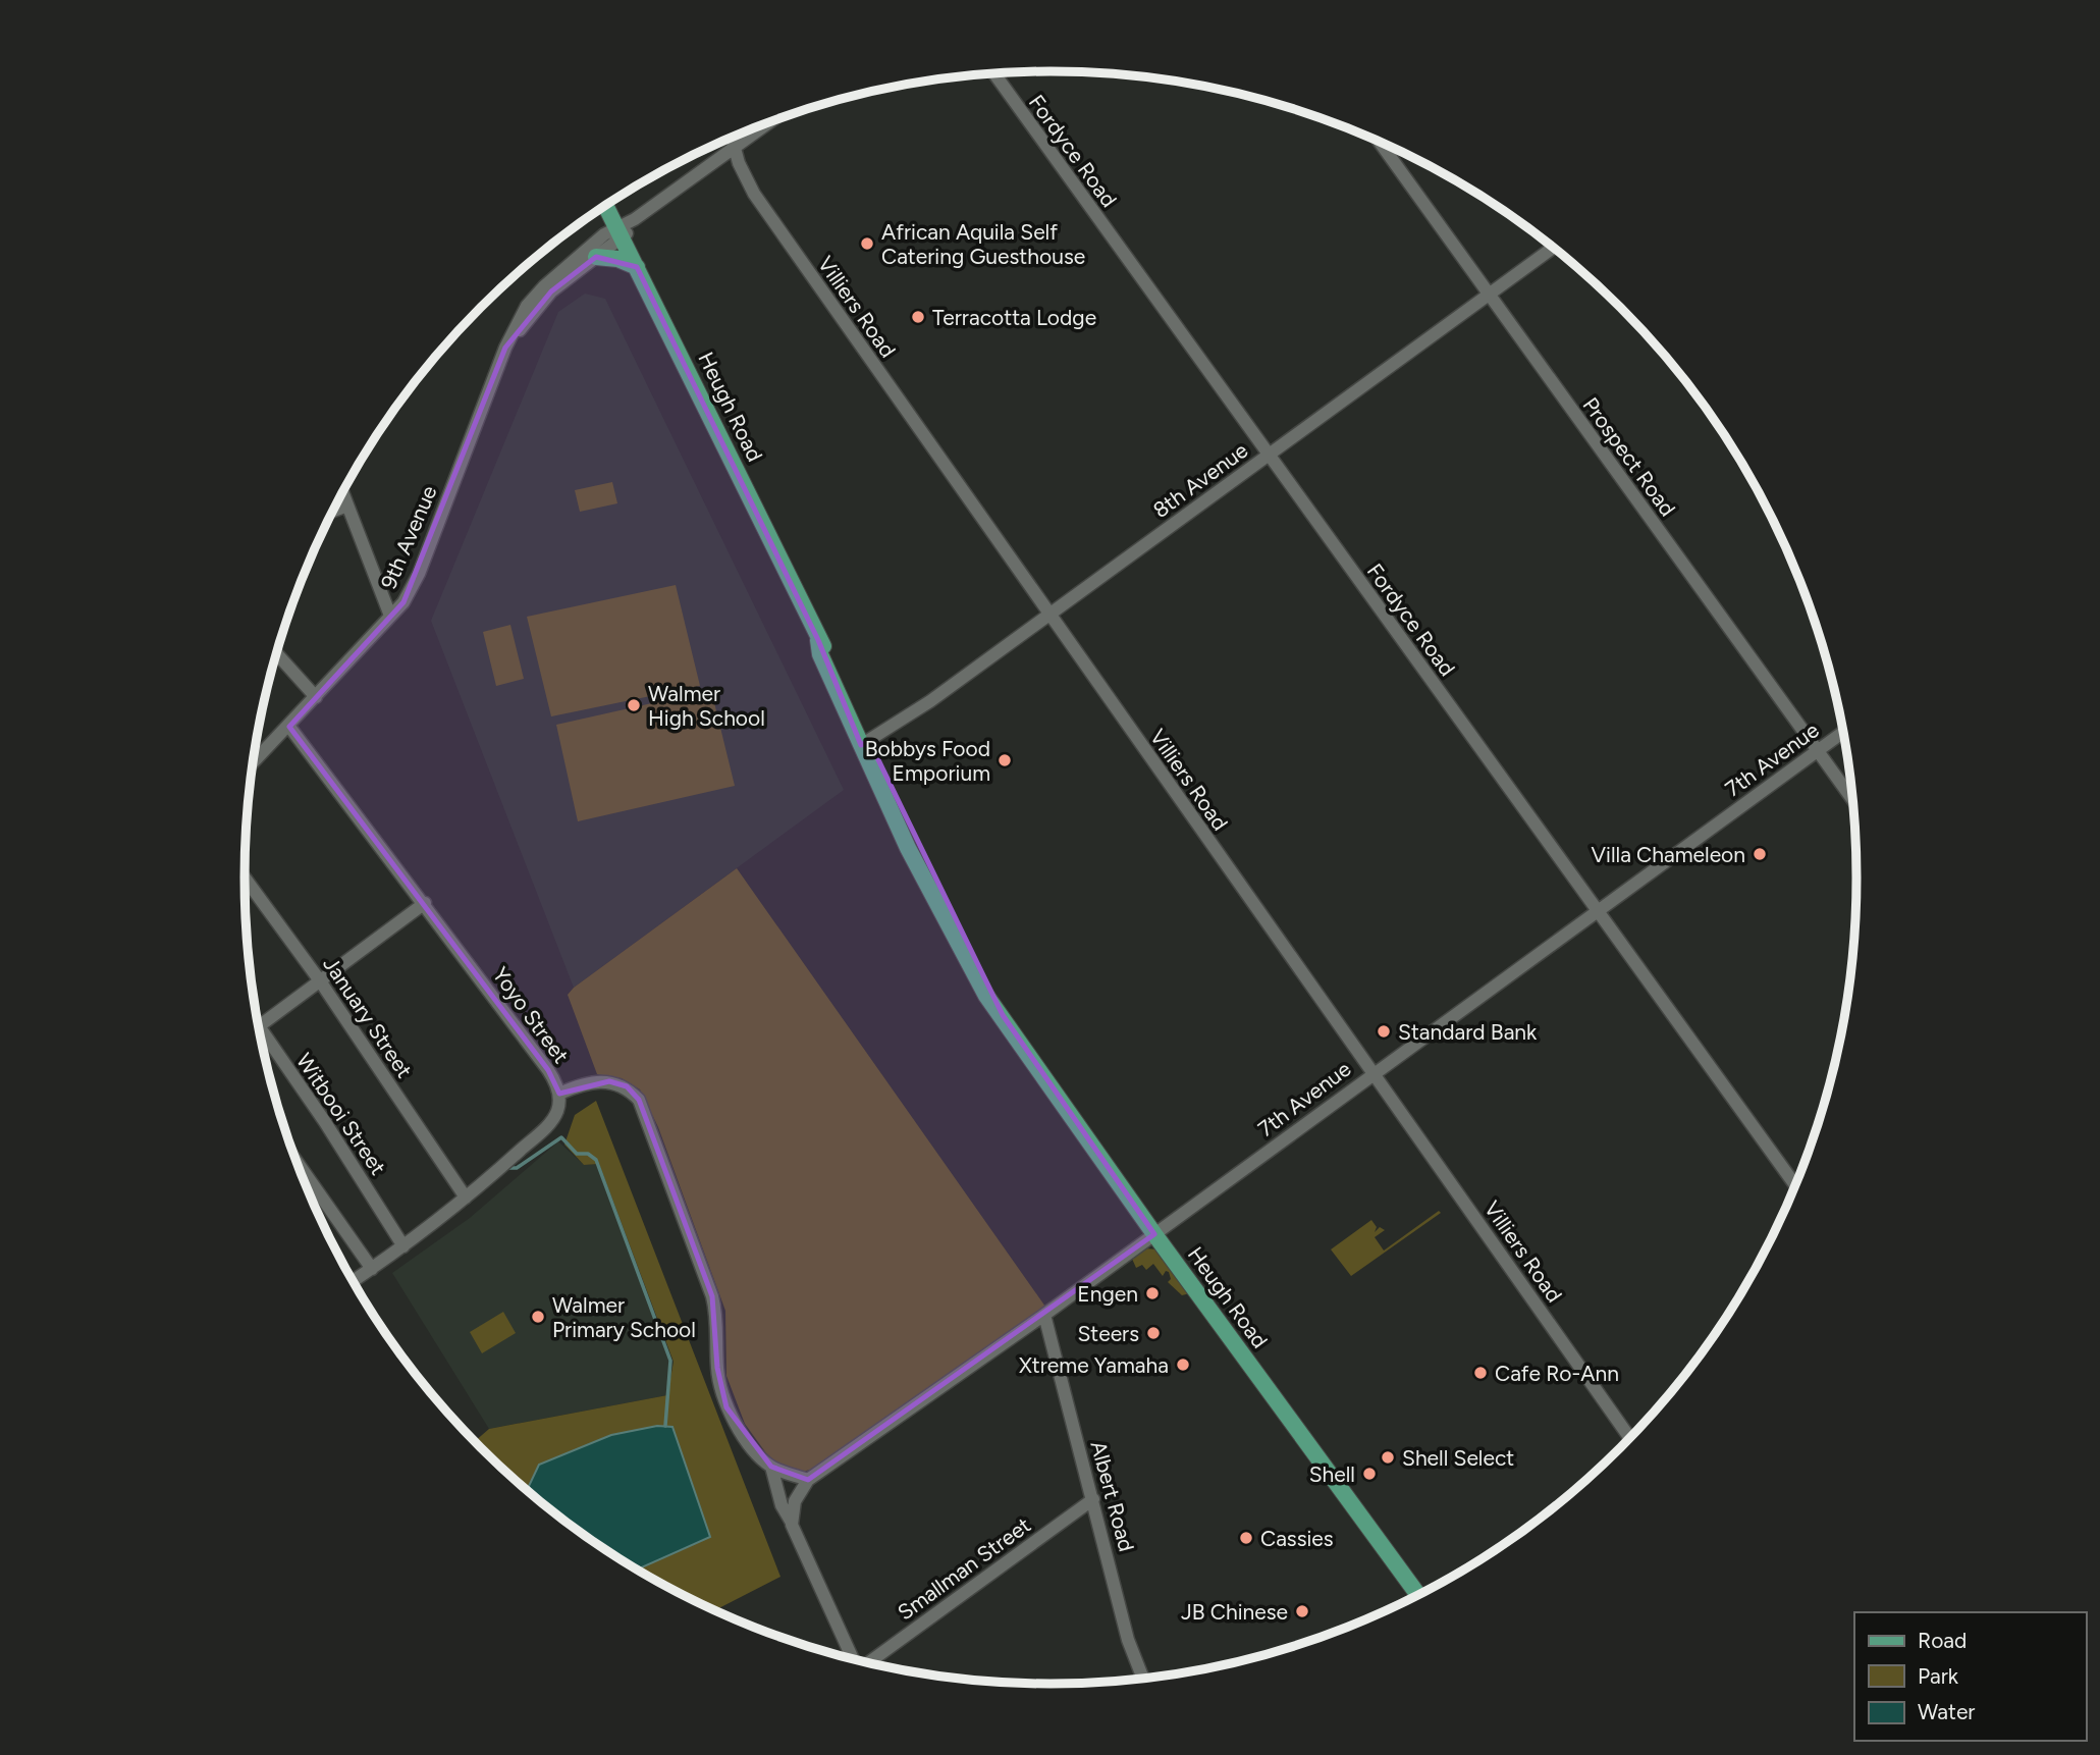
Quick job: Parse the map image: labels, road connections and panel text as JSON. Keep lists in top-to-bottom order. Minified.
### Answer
{"streets":{"main road":["Heugh Road"],"street":["Fordyce Road","Villiers Road","Prospect Road","8th Avenue","9th Avenue","7th Avenue","Yoyo Street","January Street","Witbooi Street","Albert Road","Smallman Street"]},"crossings":[["Fordyce Road","8th Avenue"],["Fordyce Road","7th Avenue"],["Villiers Road","8th Avenue"],["Villiers Road","9th Avenue"],["Villiers Road","7th Avenue"],["Heugh Road","8th Avenue"],["Heugh Road","9th Avenue"],["Heugh Road","7th Avenue"],["Prospect Road","8th Avenue"],["Prospect Road","7th Avenue"],["9th Avenue","Yoyo Street"],["7th Avenue","Albert Road"],["Yoyo Street","January Street"],["Yoyo Street","Witbooi Street"],["Albert Road","Smallman Street"]],"places":["African Aquila Self Catering Guesthouse","Terracotta Lodge","Walmer High School","Bobbys Food Emporium","Villa Chameleon","Standard Bank","Engen","Walmer Primary School","Steers","Xtreme Yamaha","Cafe Ro-Ann","Shell Select","Shell","Cassies","JB Chinese"],"legend":["Road","Park","Water"]}
